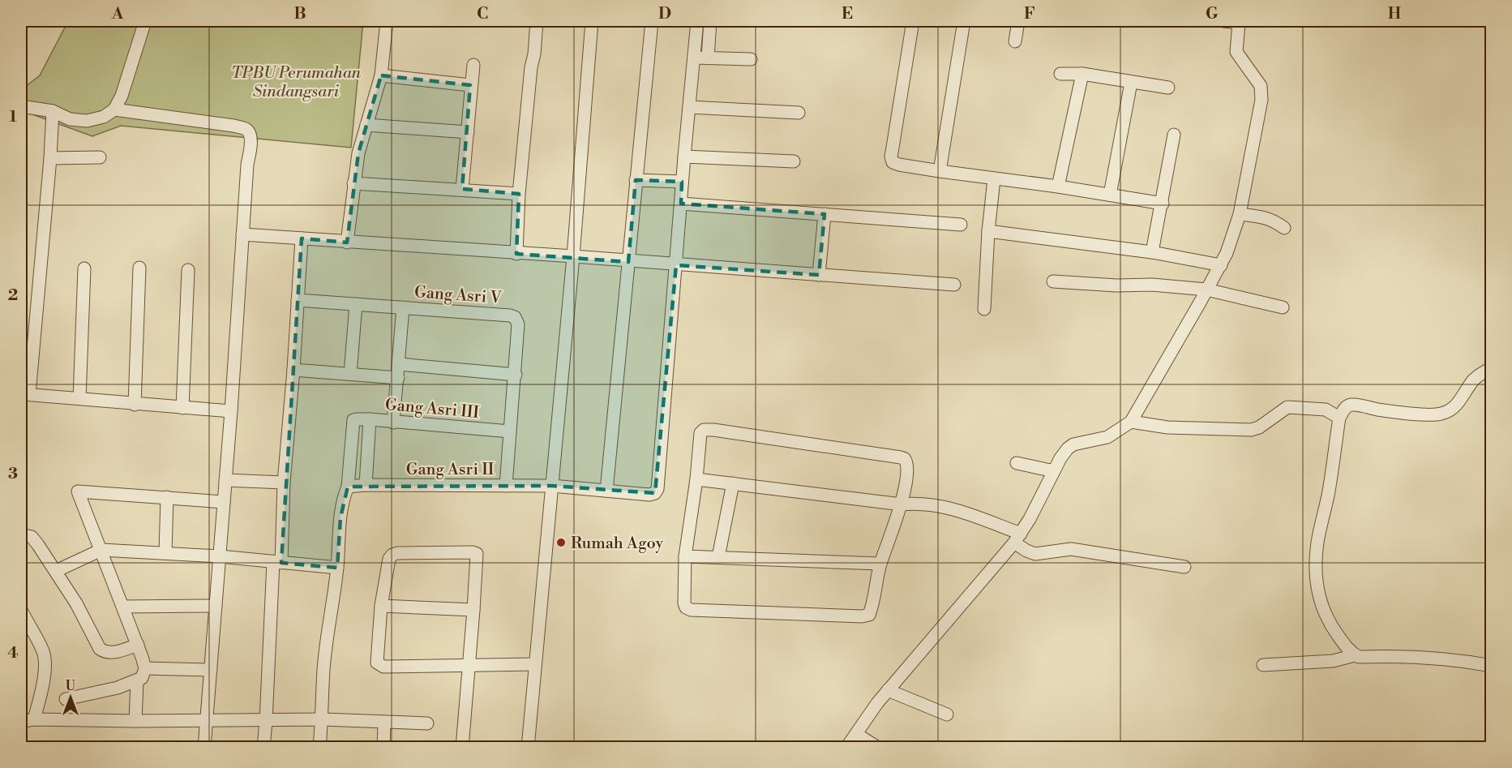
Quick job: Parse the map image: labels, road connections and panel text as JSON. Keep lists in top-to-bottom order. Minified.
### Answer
{"streets":{"street":["Gang Asri V","Gang Asri III","Gang Asri II"]},"crossings":[["Gang Asri III","Gang Asri II"]],"parks":["TPBU Perumahan Sindangsari"],"places":["Rumah Agoy"],"north":"top","grid":{"columns":["A","B","C","D","E","F","G","H"],"rows":["1","2","3","4"]}}
